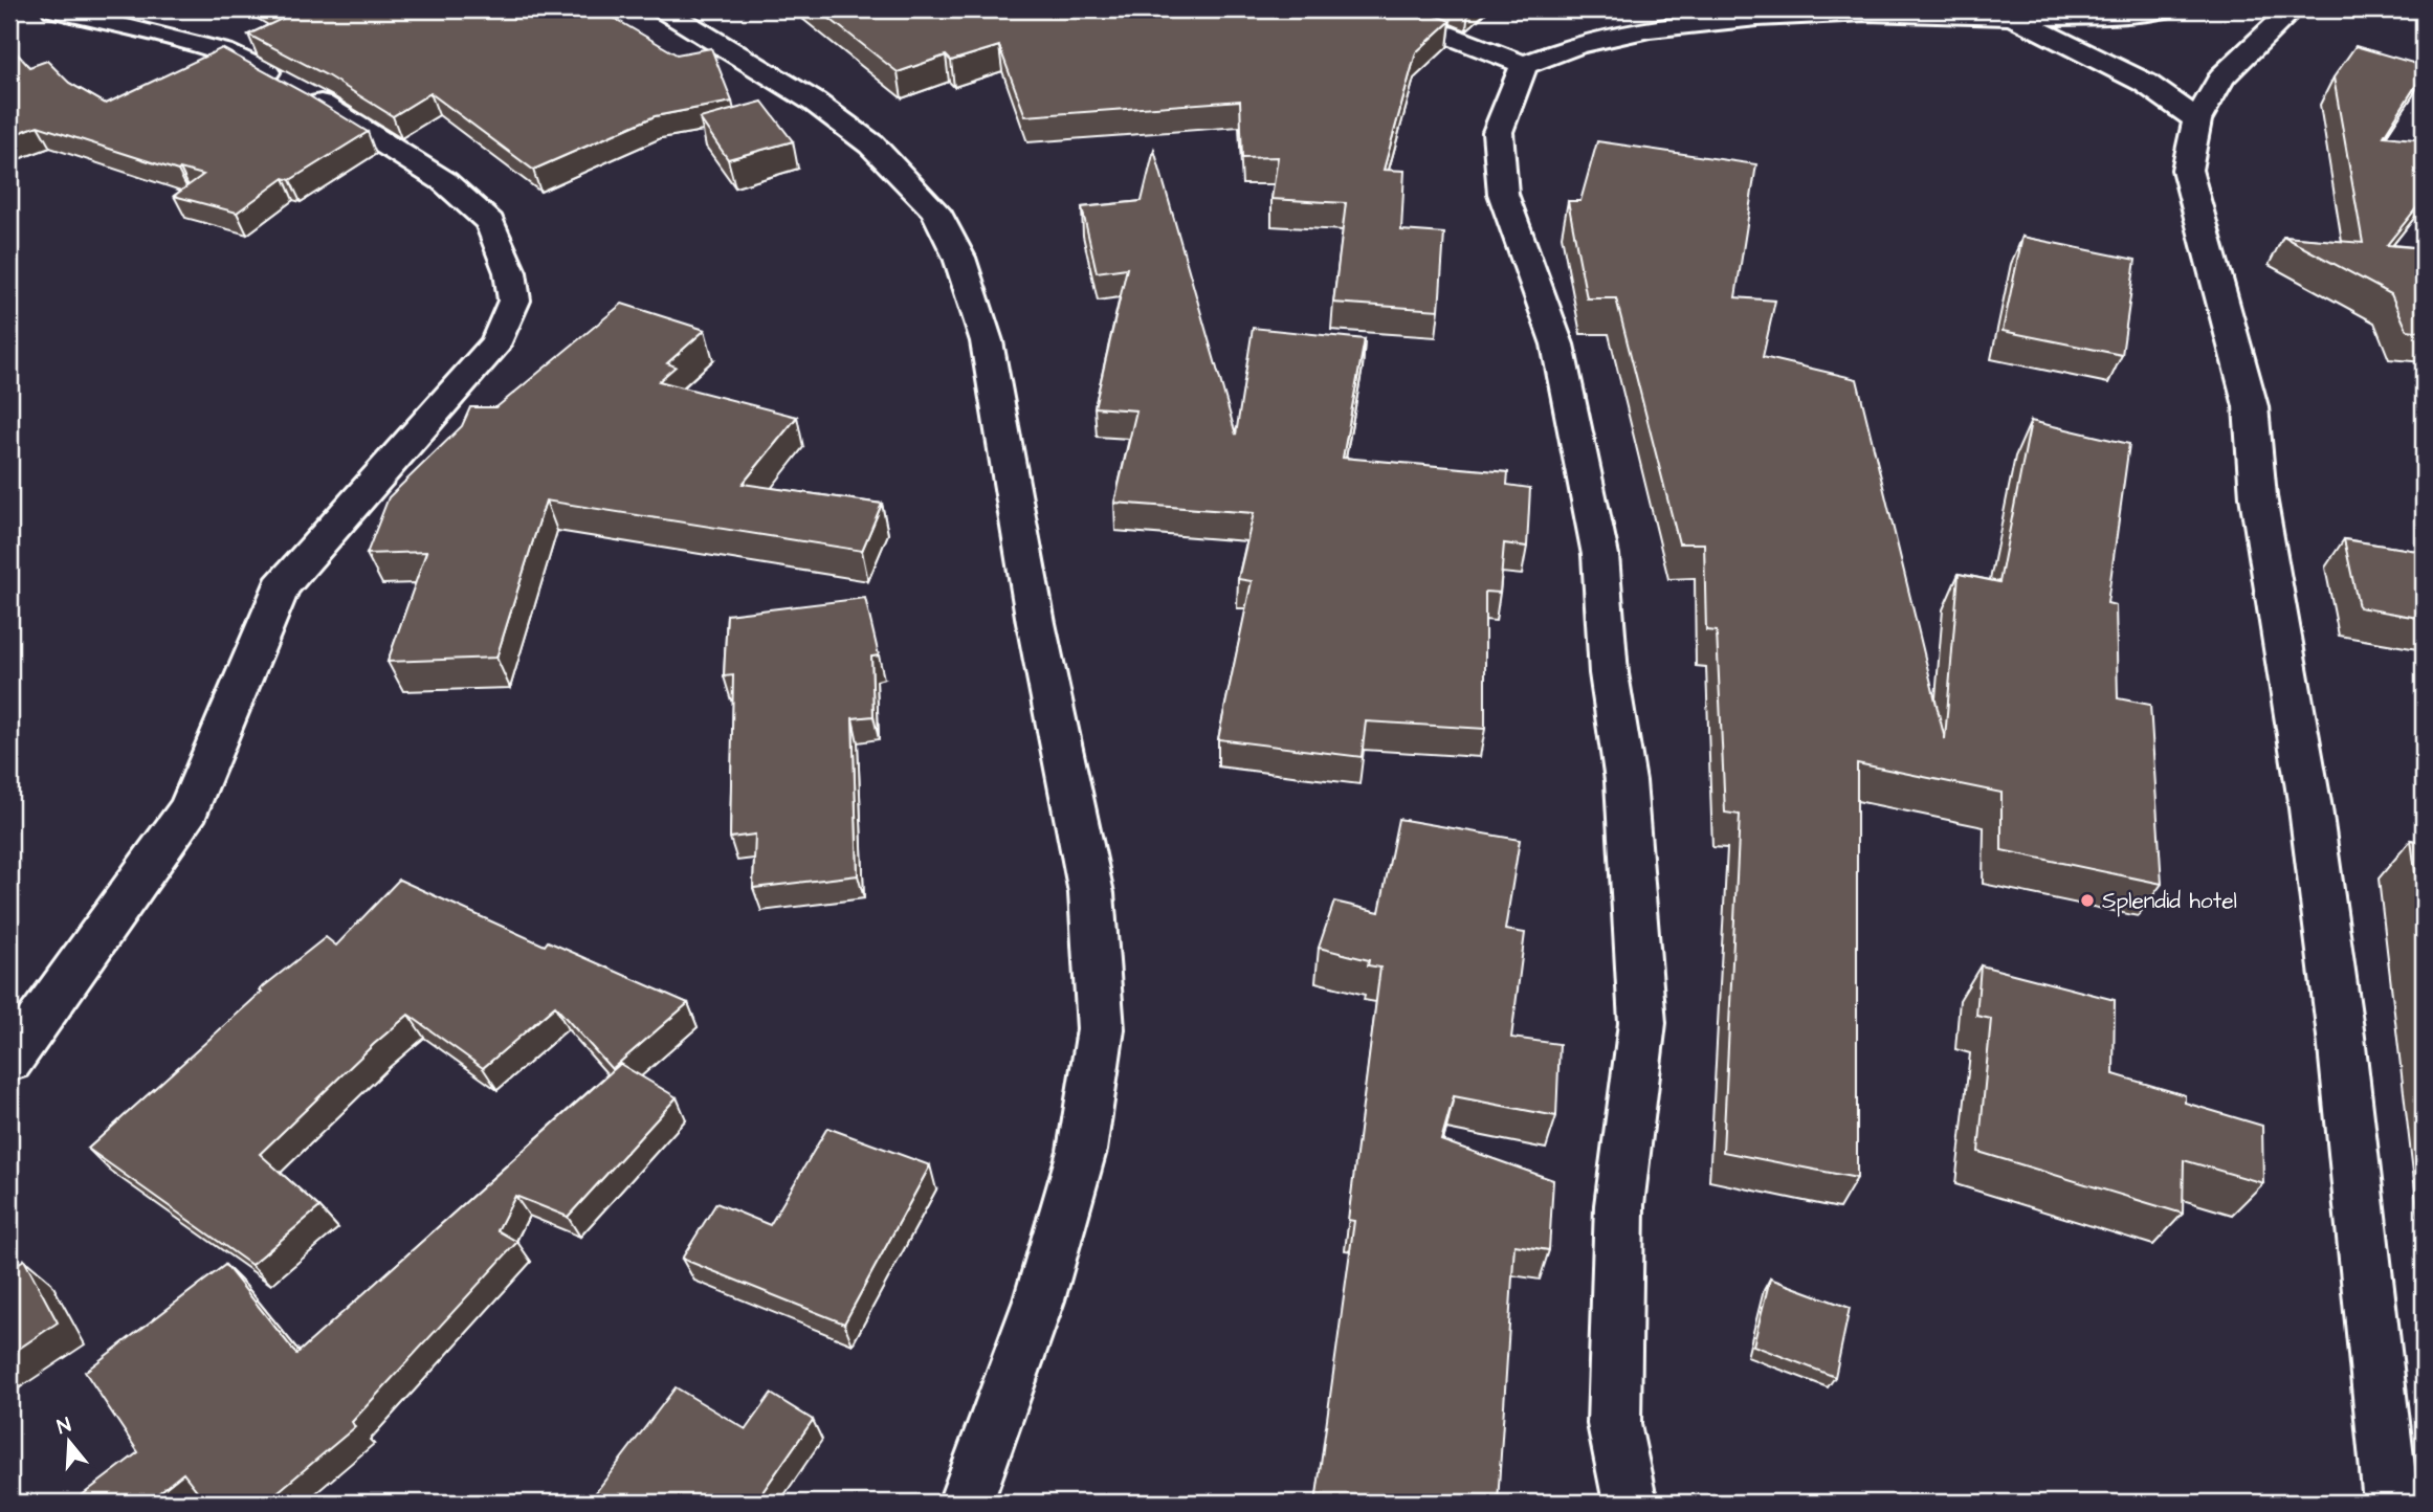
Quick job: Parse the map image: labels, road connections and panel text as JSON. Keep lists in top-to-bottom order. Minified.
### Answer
{"places":["Splendid hotel"],"north":"top"}
